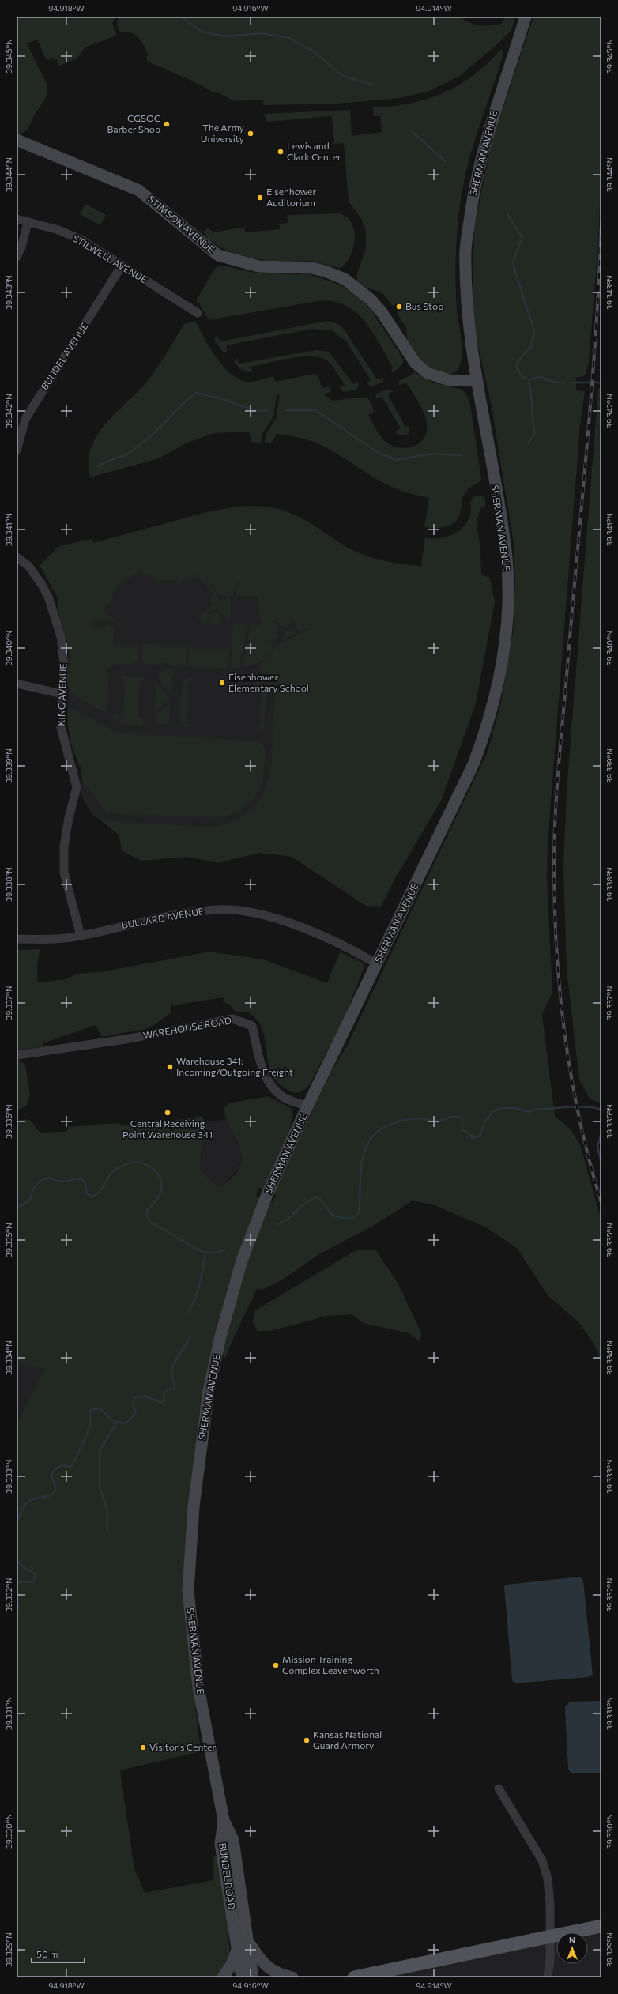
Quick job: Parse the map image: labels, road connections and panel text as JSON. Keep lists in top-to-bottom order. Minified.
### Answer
{"streets":{"street":["SHERMAN AVENUE","STIMSON AVENUE","STILWELL AVENUE","BUNDEL AVENUE","KING AVENUE","BULLARD AVENUE","WAREHOUSE ROAD","BUNDEL ROAD"]},"crossings":[["SHERMAN AVENUE","STIMSON AVENUE"],["SHERMAN AVENUE","BULLARD AVENUE"],["SHERMAN AVENUE","WAREHOUSE ROAD"],["SHERMAN AVENUE","BUNDEL ROAD"],["STILWELL AVENUE","BUNDEL AVENUE"],["KING AVENUE","BULLARD AVENUE"]],"places":["CGSOC Barber Shop","The Army University","Lewis and Clark Center","Eisenhower Auditorium","Bus Stop","Eisenhower Elementary School","Warehouse 341: Incoming/Outgoing Freight","Central Receiving Point Warehouse 341","Mission Training Complex Leavenworth","Kansas National Guard Armory","Visitor's Center"],"scale_bar":"50 m","north":"top","coordinates":["94.918°W","94.916°W","94.914°W","39.345°N","39.344°N","39.343°N","39.342°N","39.341°N","39.340°N","39.339°N","39.338°N","39.337°N","39.336°N","39.335°N","39.334°N","39.333°N","39.332°N","39.331°N","39.330°N","39.329°N"]}
